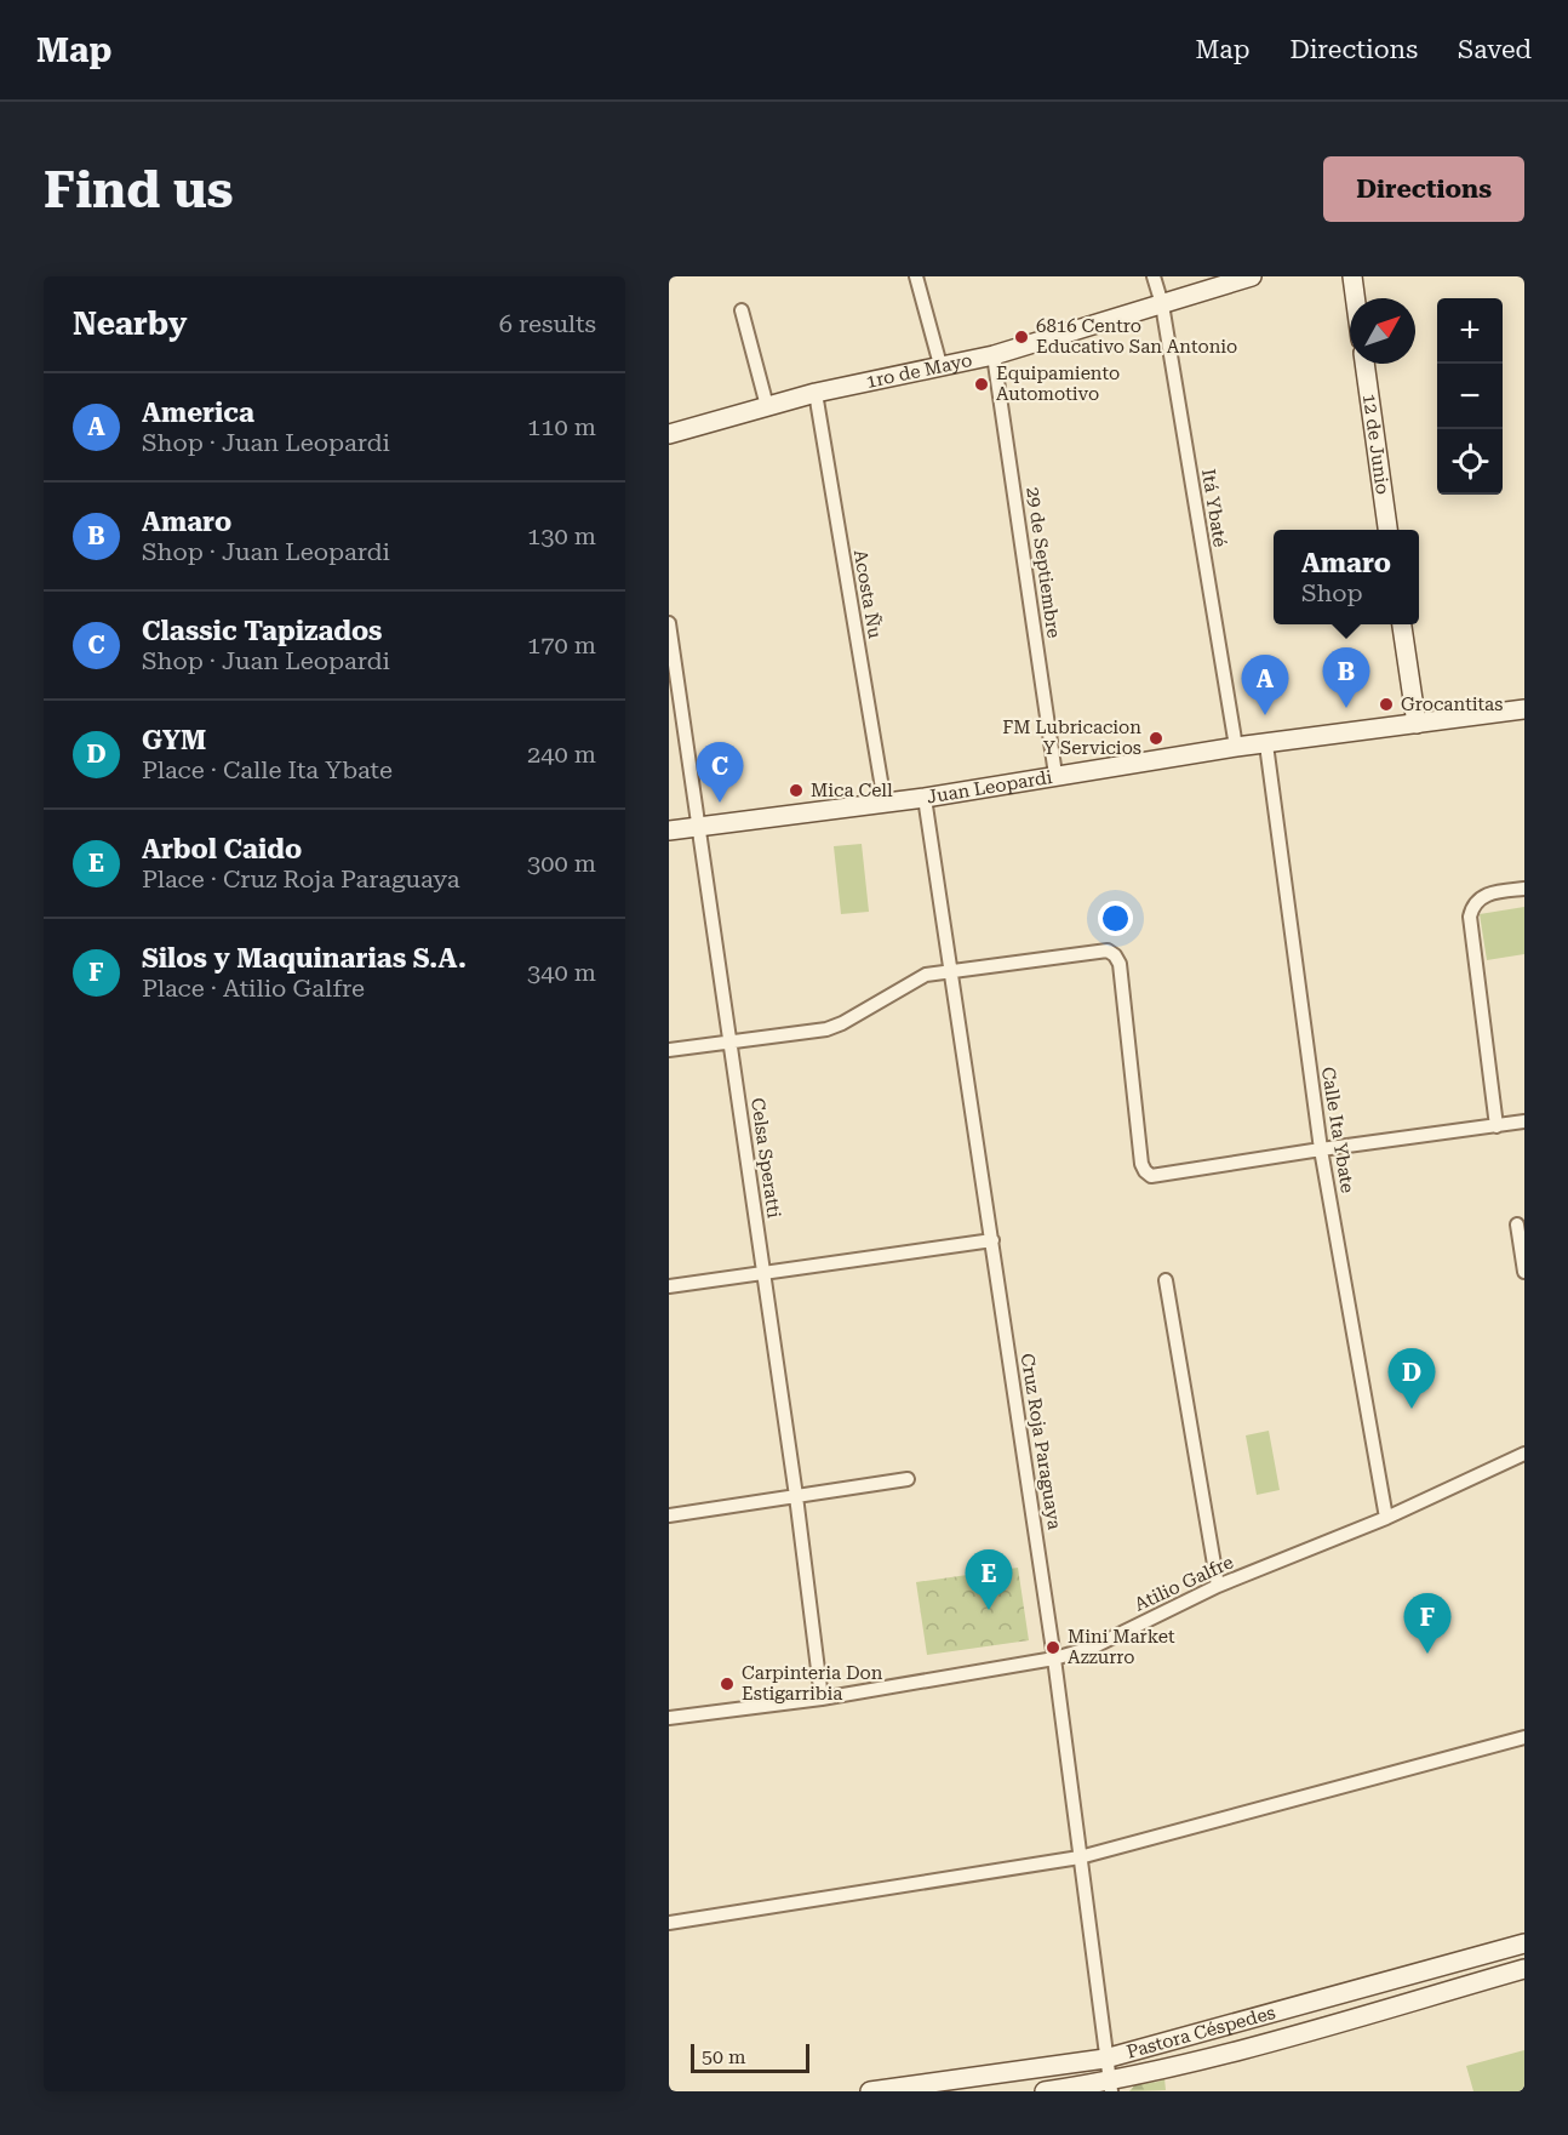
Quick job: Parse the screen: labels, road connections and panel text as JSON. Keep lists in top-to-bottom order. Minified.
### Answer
{"streets":{"main road":["1ro de Mayo","12 de Junio","Juan Leopardi","Pastora Céspedes"],"street":["Itá Ybaté","29 de Septiembre","Acosta Ñu","Calle Ita Ybate","Celsa Speratti","Cruz Roja Paraguaya","Atilio Galfre"]},"crossings":[["1ro de Mayo","Itá Ybaté"],["1ro de Mayo","29 de Septiembre"],["1ro de Mayo","Acosta Ñu"],["Itá Ybaté","Juan Leopardi"],["29 de Septiembre","Juan Leopardi"],["Acosta Ñu","Juan Leopardi"],["Juan Leopardi","Calle Ita Ybate"],["Juan Leopardi","Celsa Speratti"],["Juan Leopardi","Cruz Roja Paraguaya"],["Calle Ita Ybate","Atilio Galfre"],["Celsa Speratti","Atilio Galfre"],["Cruz Roja Paraguaya","Atilio Galfre"],["Cruz Roja Paraguaya","Pastora Céspedes"]],"places":["6816 Centro Educativo San Antonio","Equipamiento Automotivo","Grocantitas","FM Lubricacion Y Servicios","Mica Cell","Mini Market Azzurro","Carpinteria Don Estigarribia"],"scale_bar":"50 m","north":"top right","page":{"header":"Map","nav":["Map","Directions","Saved"],"buttons":"Directions","title":"Find us","heading":["Nearby","6 results"],"map_buttons":["+","−"],"list":[{"mark":"A","name":"America","note":"Shop · Juan Leopardi","value":"110 m"},{"mark":"B","name":"Amaro","note":"Shop · Juan Leopardi","value":"130 m"},{"mark":"C","name":"Classic Tapizados","note":"Shop · Juan Leopardi","value":"170 m"},{"mark":"D","name":"GYM","note":"Place · Calle Ita Ybate","value":"240 m"},{"mark":"E","name":"Arbol Caido","note":"Place · Cruz Roja Paraguaya","value":"300 m"},{"mark":"F","name":"Silos y Maquinarias S.A.","note":"Place · Atilio Galfre","value":"340 m"}],"popup":["Amaro","Shop"],"pins":["B","A","C","D","E","F"],"scale":"50 m"}}
